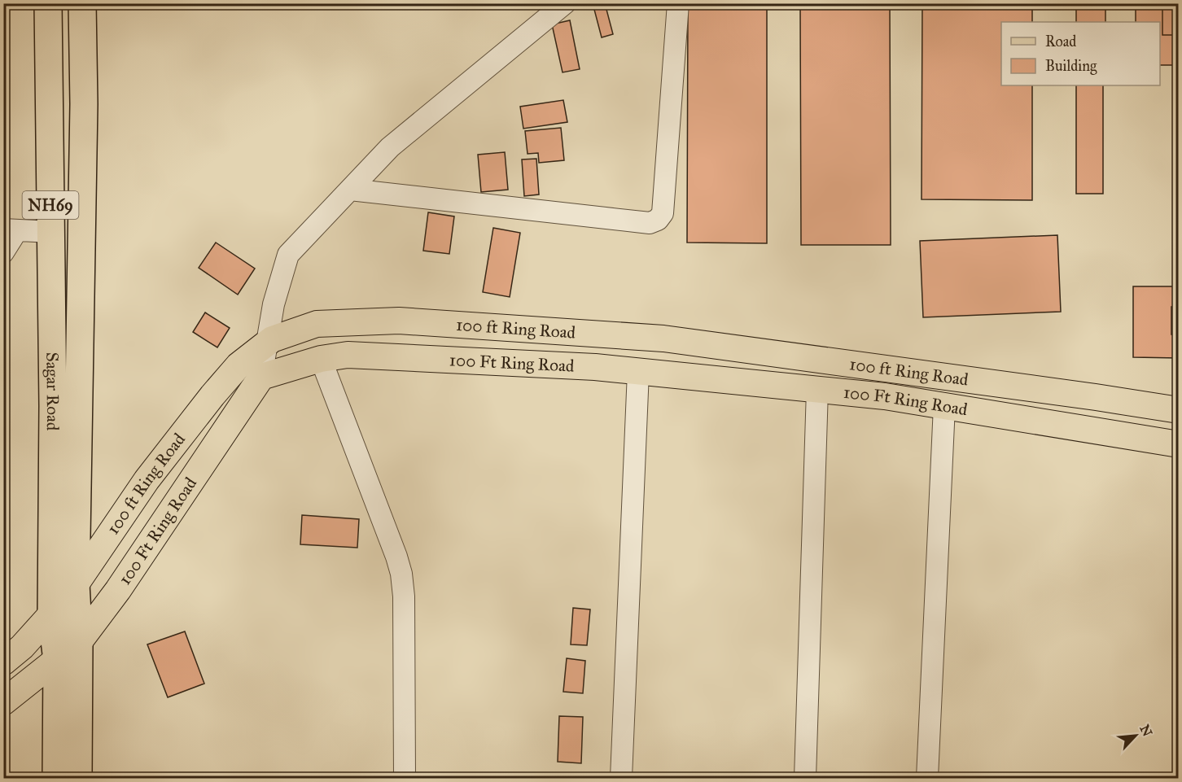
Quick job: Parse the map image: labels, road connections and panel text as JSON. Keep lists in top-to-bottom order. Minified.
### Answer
{"streets":{"highway":["NH69","Sagar Road"],"main road":["100 ft Ring Road","100 Ft Ring Road"]},"crossings":[["100 ft Ring Road","Sagar Road"],["100 Ft Ring Road","Sagar Road"]],"legend":["Road","Building"],"north":"top right"}
